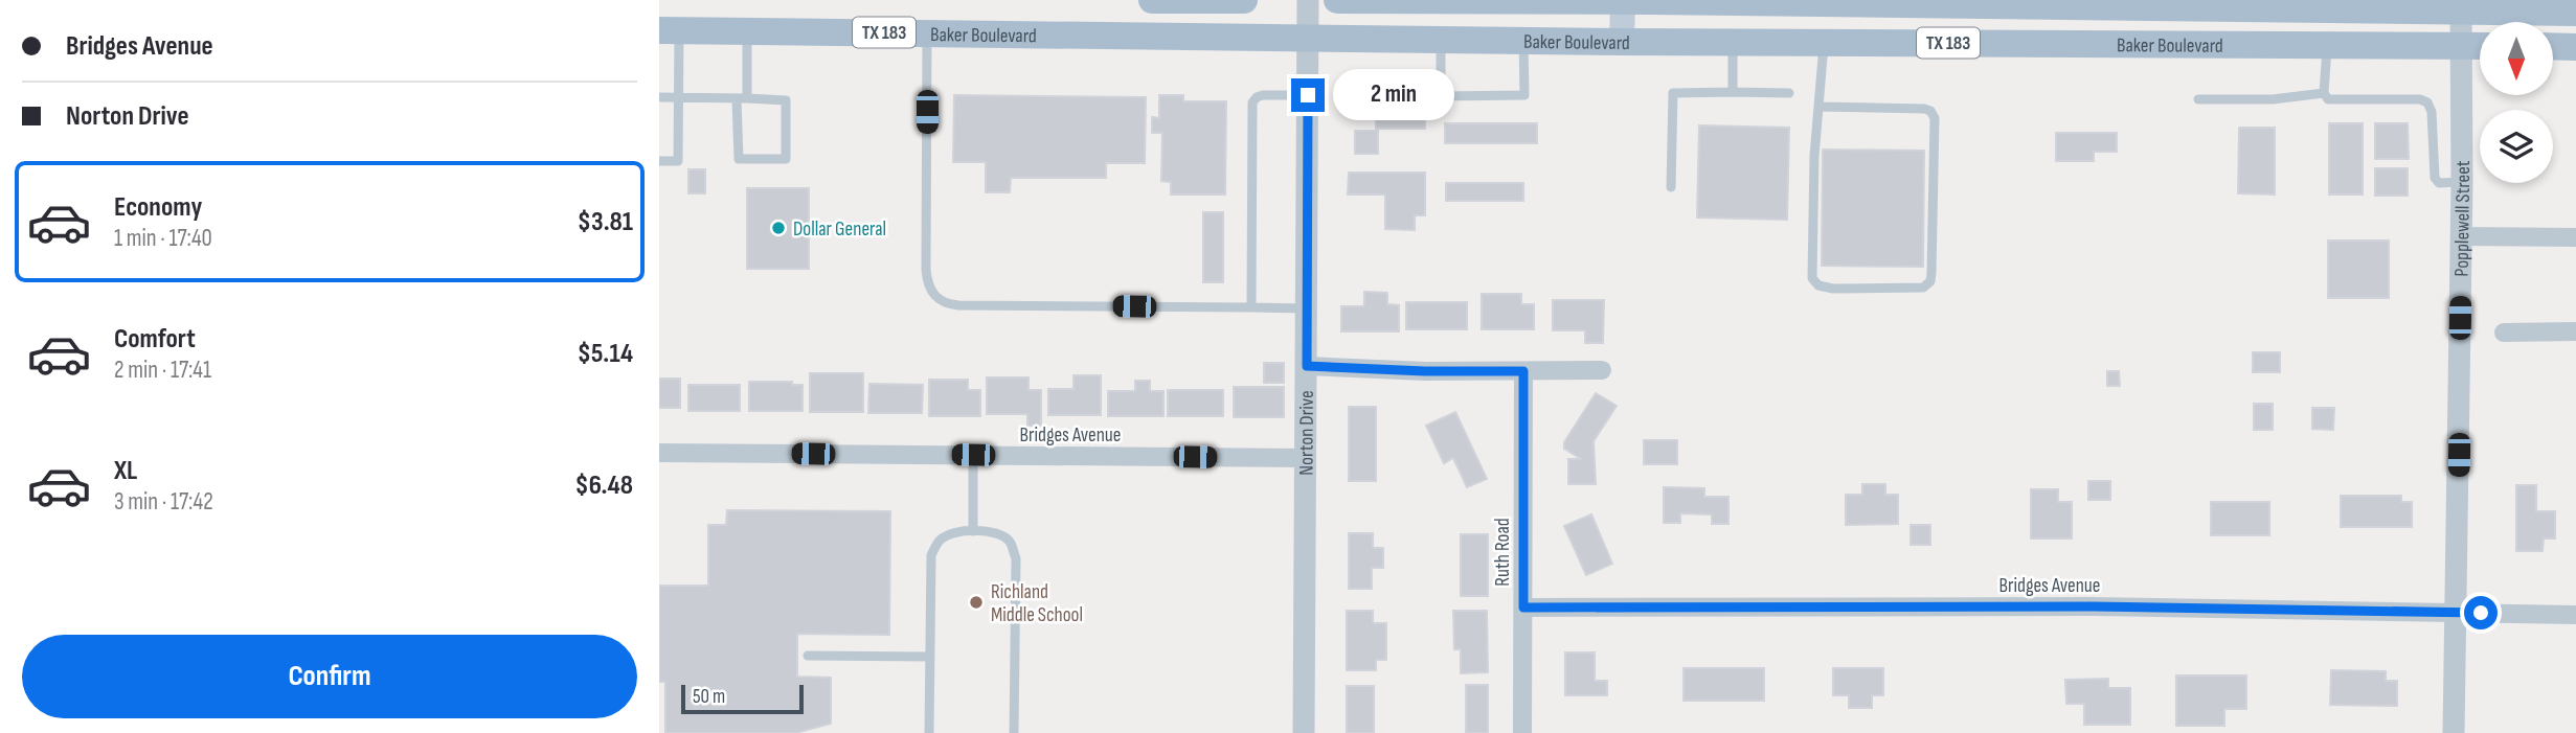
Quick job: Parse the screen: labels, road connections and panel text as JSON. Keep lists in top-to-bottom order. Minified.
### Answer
{"streets":{"main road":["TX 183","Baker Boulevard"],"street":["Popplewell Street","Norton Drive","Bridges Avenue","Ruth Road"]},"crossings":[["Baker Boulevard","Popplewell Street"],["Baker Boulevard","Norton Drive"],["Popplewell Street","Bridges Avenue"],["Norton Drive","Bridges Avenue"],["Bridges Avenue","Ruth Road"]],"places":["Dollar General","Richland Middle School"],"scale_bar":"50 m","north":"bottom","page":{"banner":["Bridges Avenue","Norton Drive"],"bubble":"2 min","list":[{"name":"Economy","note":"1 min · 17:40","value":"$3.81"},{"name":"Comfort","note":"2 min · 17:41","value":"$5.14"},{"name":"XL","note":"3 min · 17:42","value":"$6.48"}],"buttons":"Confirm","scale":"50 m"}}
